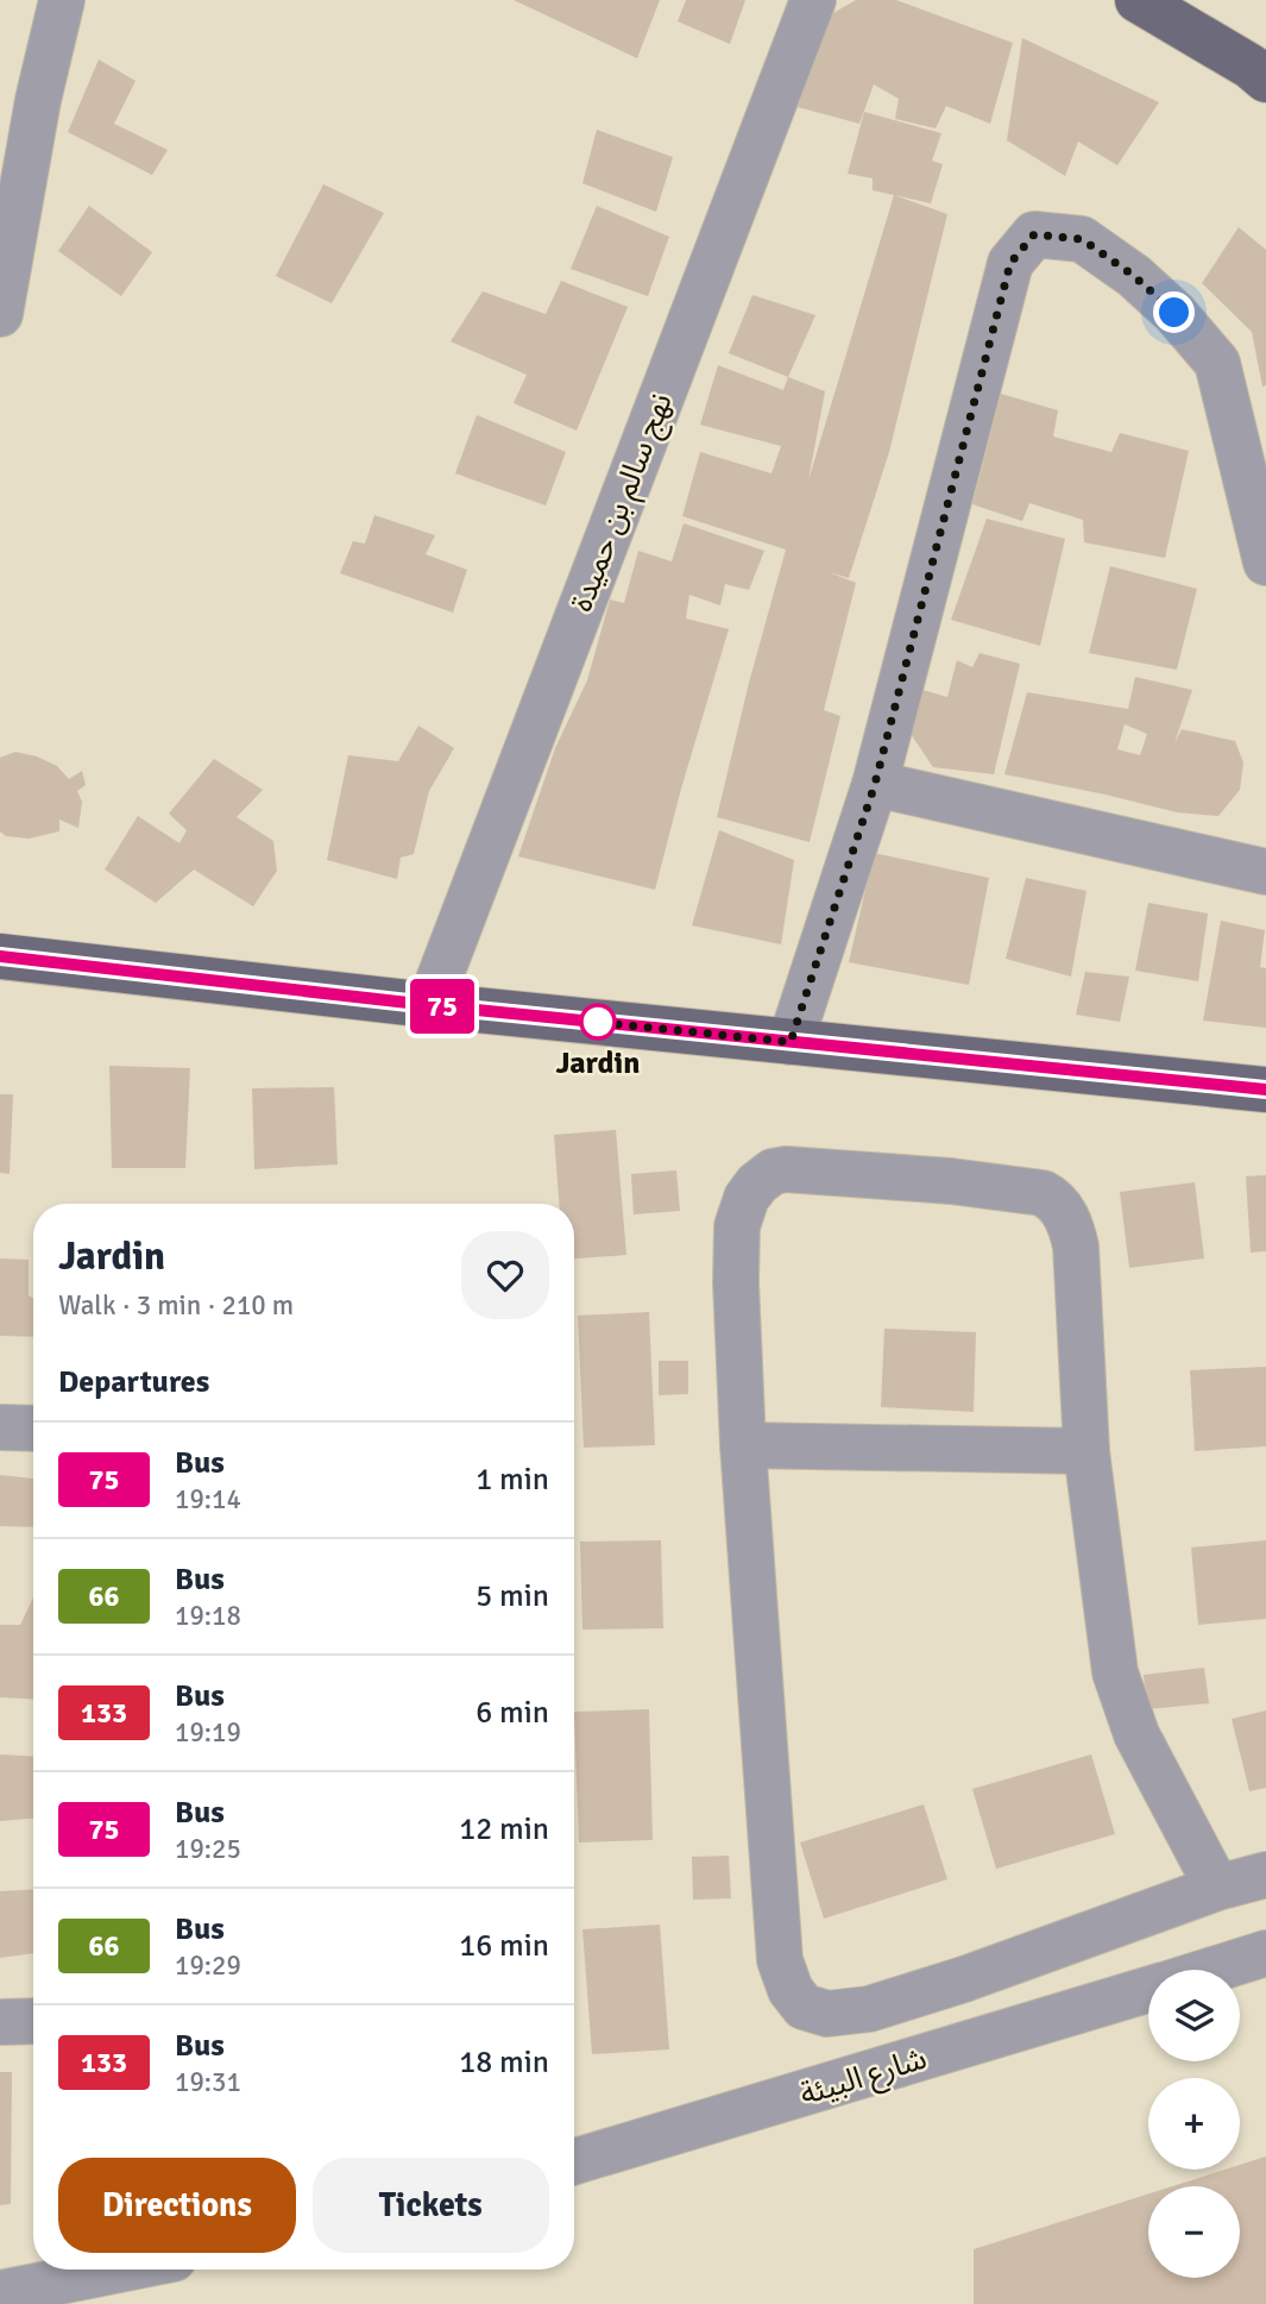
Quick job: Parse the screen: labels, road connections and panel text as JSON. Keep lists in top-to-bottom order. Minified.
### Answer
{"streets":{"street":["نهج سالم بن حميدة","شارع البيئة"]},"places":["Jardin"],"lines":["bus line 75"],"page":{"on_map":"75","heading":[["Jardin","Walk · 3 min · 210 m"],"Departures"],"list":[{"mark":"75","name":"Bus","note":"19:14","value":"1 min"},{"mark":"66","name":"Bus","note":"19:18","value":"5 min"},{"mark":"133","name":"Bus","note":"19:19","value":"6 min"},{"mark":"75","name":"Bus","note":"19:25","value":"12 min"},{"mark":"66","name":"Bus","note":"19:29","value":"16 min"},{"mark":"133","name":"Bus","note":"19:31","value":"18 min"}],"map_buttons":["+","−"],"buttons":["Directions","Tickets"]}}
